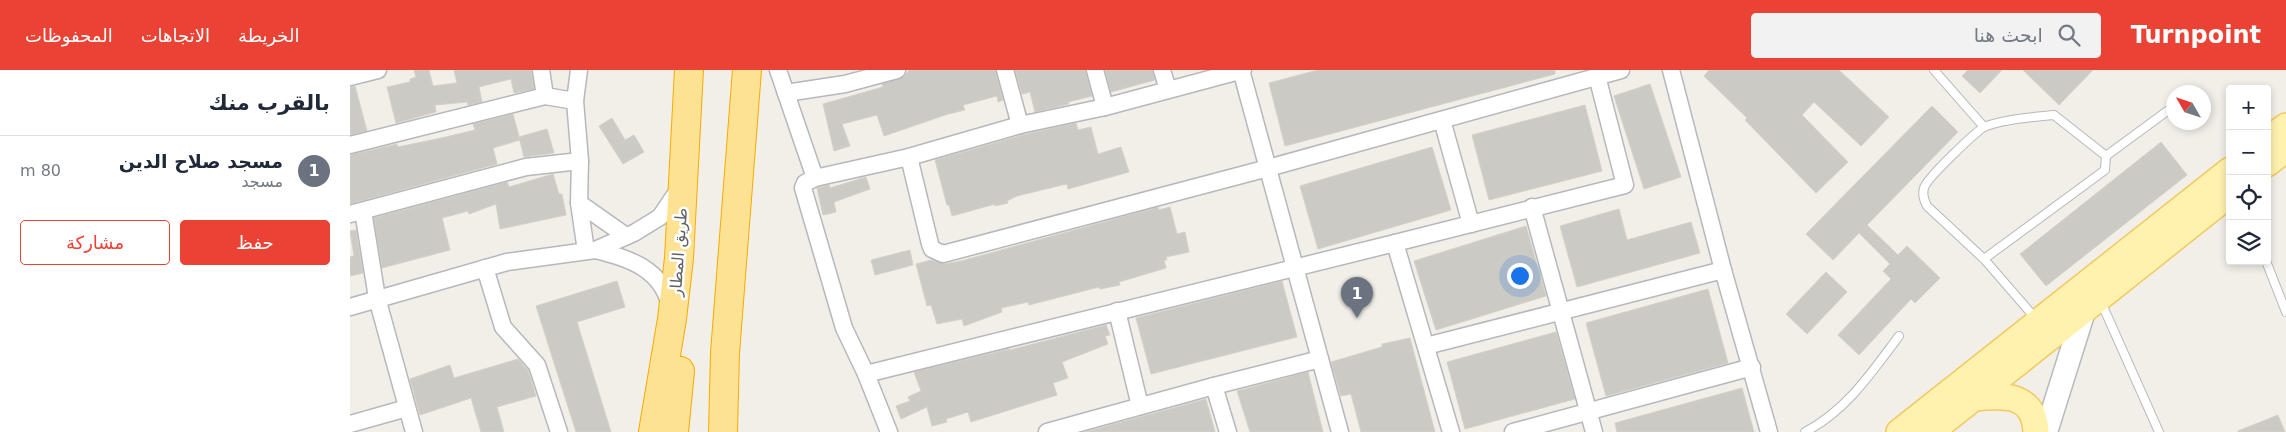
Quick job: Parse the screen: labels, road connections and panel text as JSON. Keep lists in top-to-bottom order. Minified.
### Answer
{"streets":{"highway":["طريق المطار"]},"north":"top left","page":{"header":"Turnpoint","search":"ابحث هنا","nav":["الخريطة","الاتجاهات","المحفوظات"],"heading":"بالقرب منك","map_buttons":["+","−"],"list":[{"mark":"1","name":"مسجد صلاح الدين","note":"مسجد","value":"80 m"}],"buttons":["حفظ","مشاركة"],"pins":"1"}}
